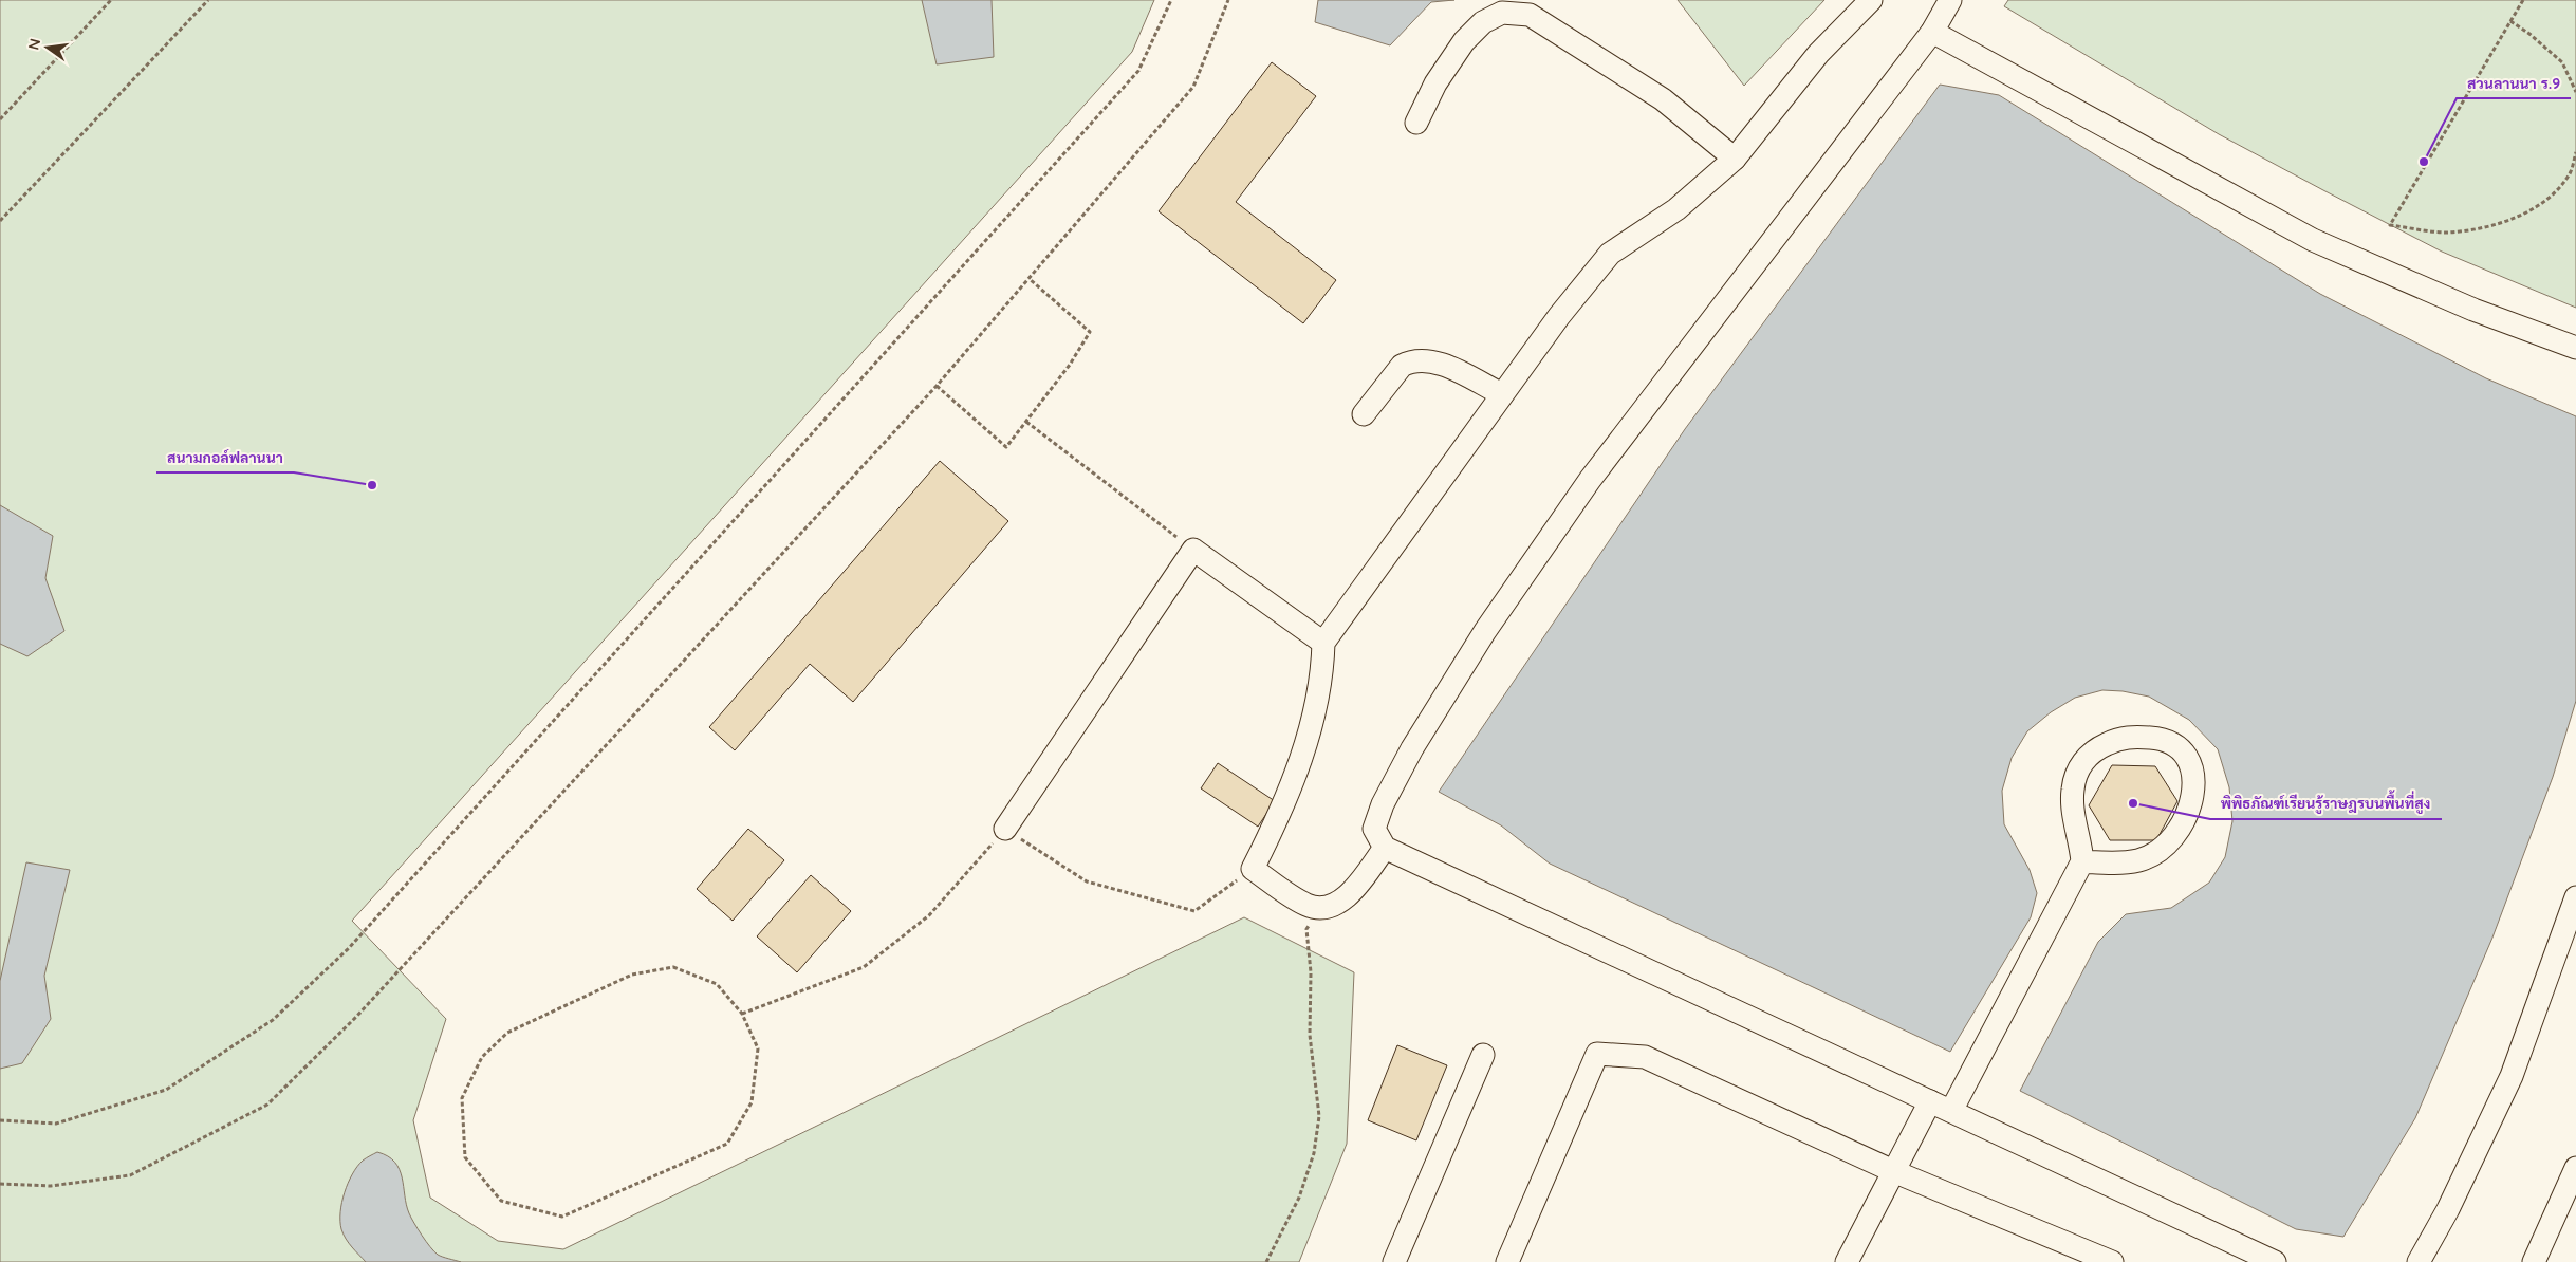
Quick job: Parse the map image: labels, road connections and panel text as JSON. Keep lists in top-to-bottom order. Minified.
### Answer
{"places":["สวนลานนา ร.9","สนามกอล์ฟลานนา","พิพิธภัณฑ์เรียนรู้ราษฎรบนพื้นที่สูง"],"north":"left"}
